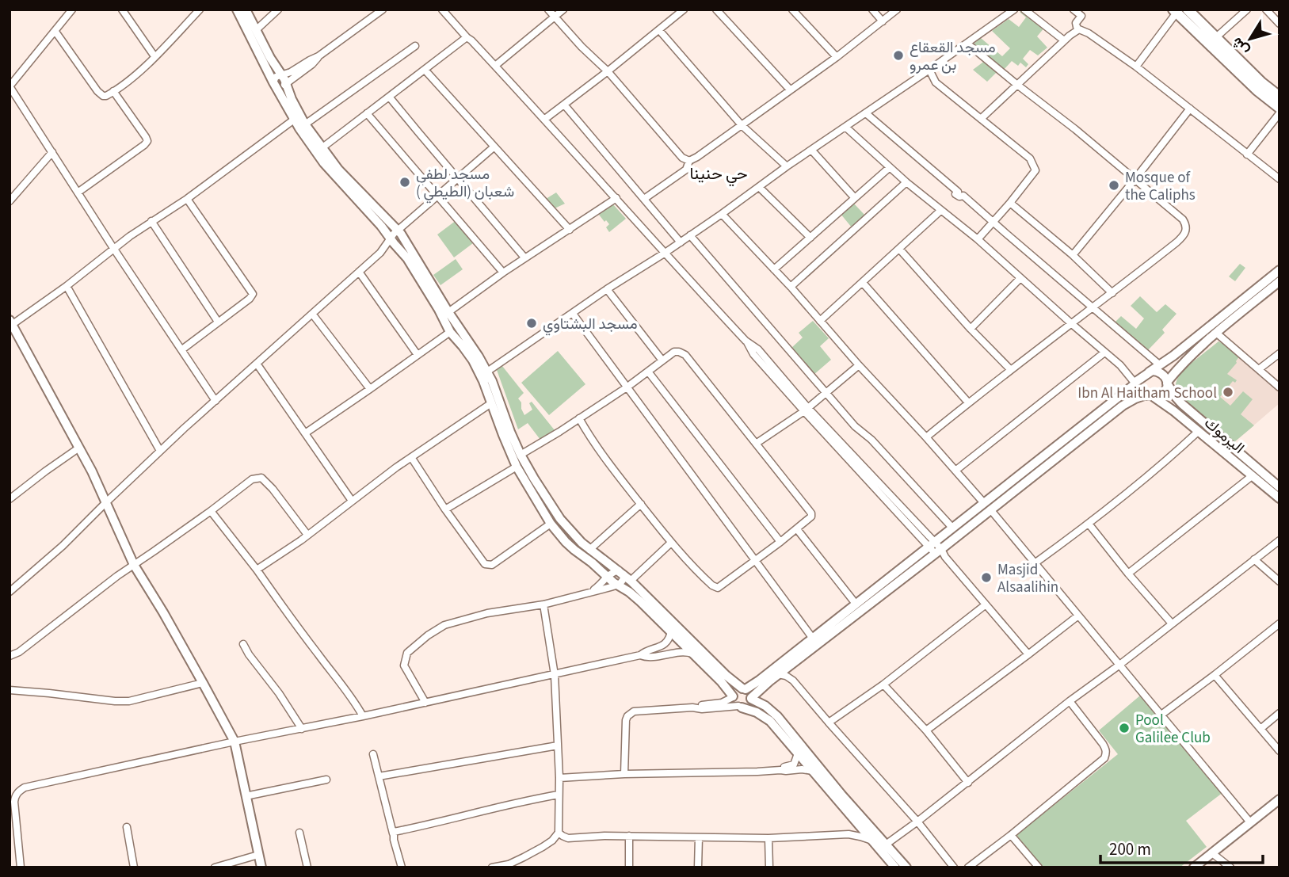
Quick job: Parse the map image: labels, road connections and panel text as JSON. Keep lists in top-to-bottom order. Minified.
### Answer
{"streets":{"street":["اليرموك"]},"districts":["حي حنينا"],"places":["مسجد القعقاع بن عمرو","مسجد لطفي شعبان (الطيطي )","Mosque of the Caliphs","مسجد البشتاوي","Ibn Al Haitham School","Masjid Alsaalihin","Pool Galilee Club"],"scale_bar":"200 m","north":"bottom left"}
